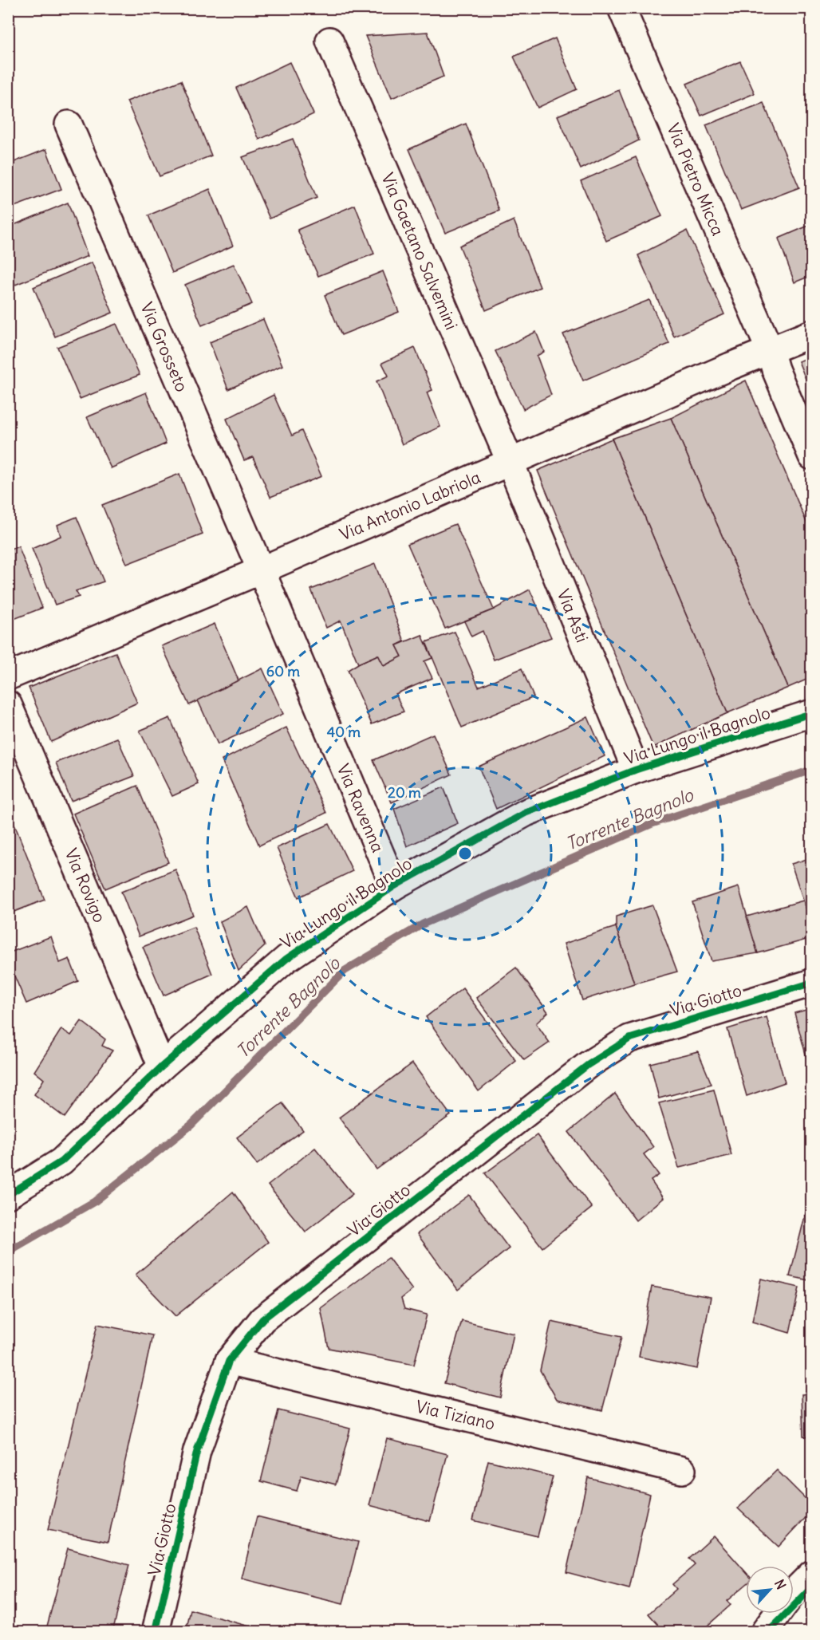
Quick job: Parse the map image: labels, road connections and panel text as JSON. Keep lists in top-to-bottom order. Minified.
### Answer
{"streets":{"street":["Via Pietro Micca","Via Gaetano Salvemini","Via Grosseto","Via Antonio Labriola","Via Asti","Via Lungo il Bagnolo","Via Ravenna","Via Rovigo","Via Giotto","Via Tiziano"]},"crossings":[["Via Pietro Micca","Via Antonio Labriola"],["Via Gaetano Salvemini","Via Antonio Labriola"],["Via Gaetano Salvemini","Via Asti"],["Via Grosseto","Via Antonio Labriola"],["Via Grosseto","Via Ravenna"],["Via Antonio Labriola","Via Asti"],["Via Antonio Labriola","Via Ravenna"],["Via Asti","Via Lungo il Bagnolo"],["Via Lungo il Bagnolo","Via Ravenna"],["Via Lungo il Bagnolo","Via Rovigo"],["Via Giotto","Via Tiziano"]],"water":["Torrente Bagnolo"],"north":"top right","rings":["60 m","40 m","20 m"]}
